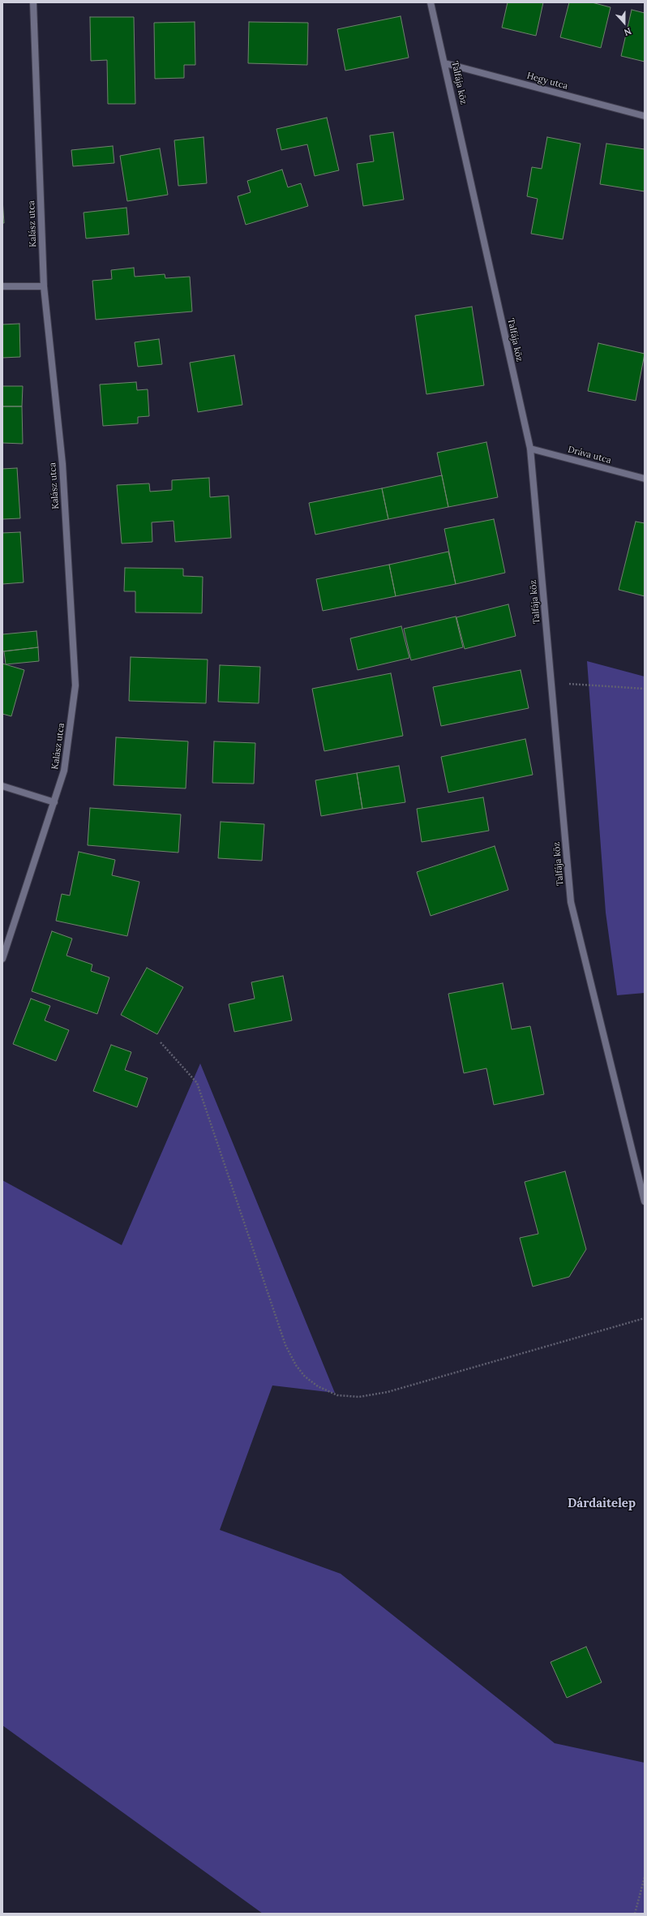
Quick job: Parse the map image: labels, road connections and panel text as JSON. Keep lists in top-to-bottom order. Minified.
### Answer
{"streets":{"street":["Hegy utca","Talfája köz","Kalász utca","Dráva utca"]},"crossings":[["Hegy utca","Talfája köz"],["Talfája köz","Dráva utca"]],"districts":["Dárdaitelep"],"north":"bottom"}
